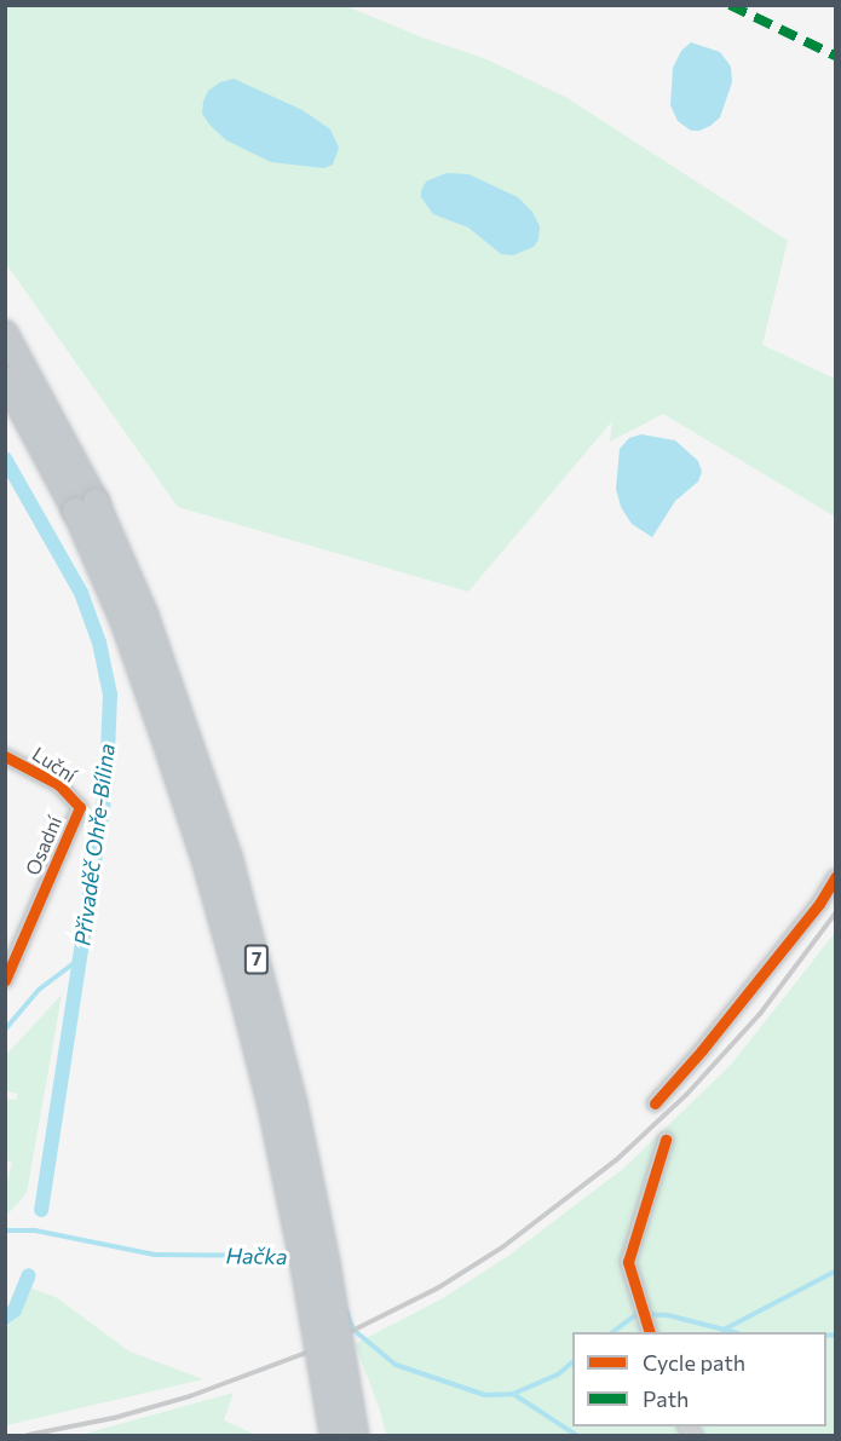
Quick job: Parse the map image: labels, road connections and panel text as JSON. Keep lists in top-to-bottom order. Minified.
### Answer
{"streets":{"highway":["7"],"street":["Luční","Osadní"]},"crossings":[["Luční","Osadní"]],"water":["Přivaděč Ohře-Bílina","Hačka"],"legend":["Cycle path","Path"]}
